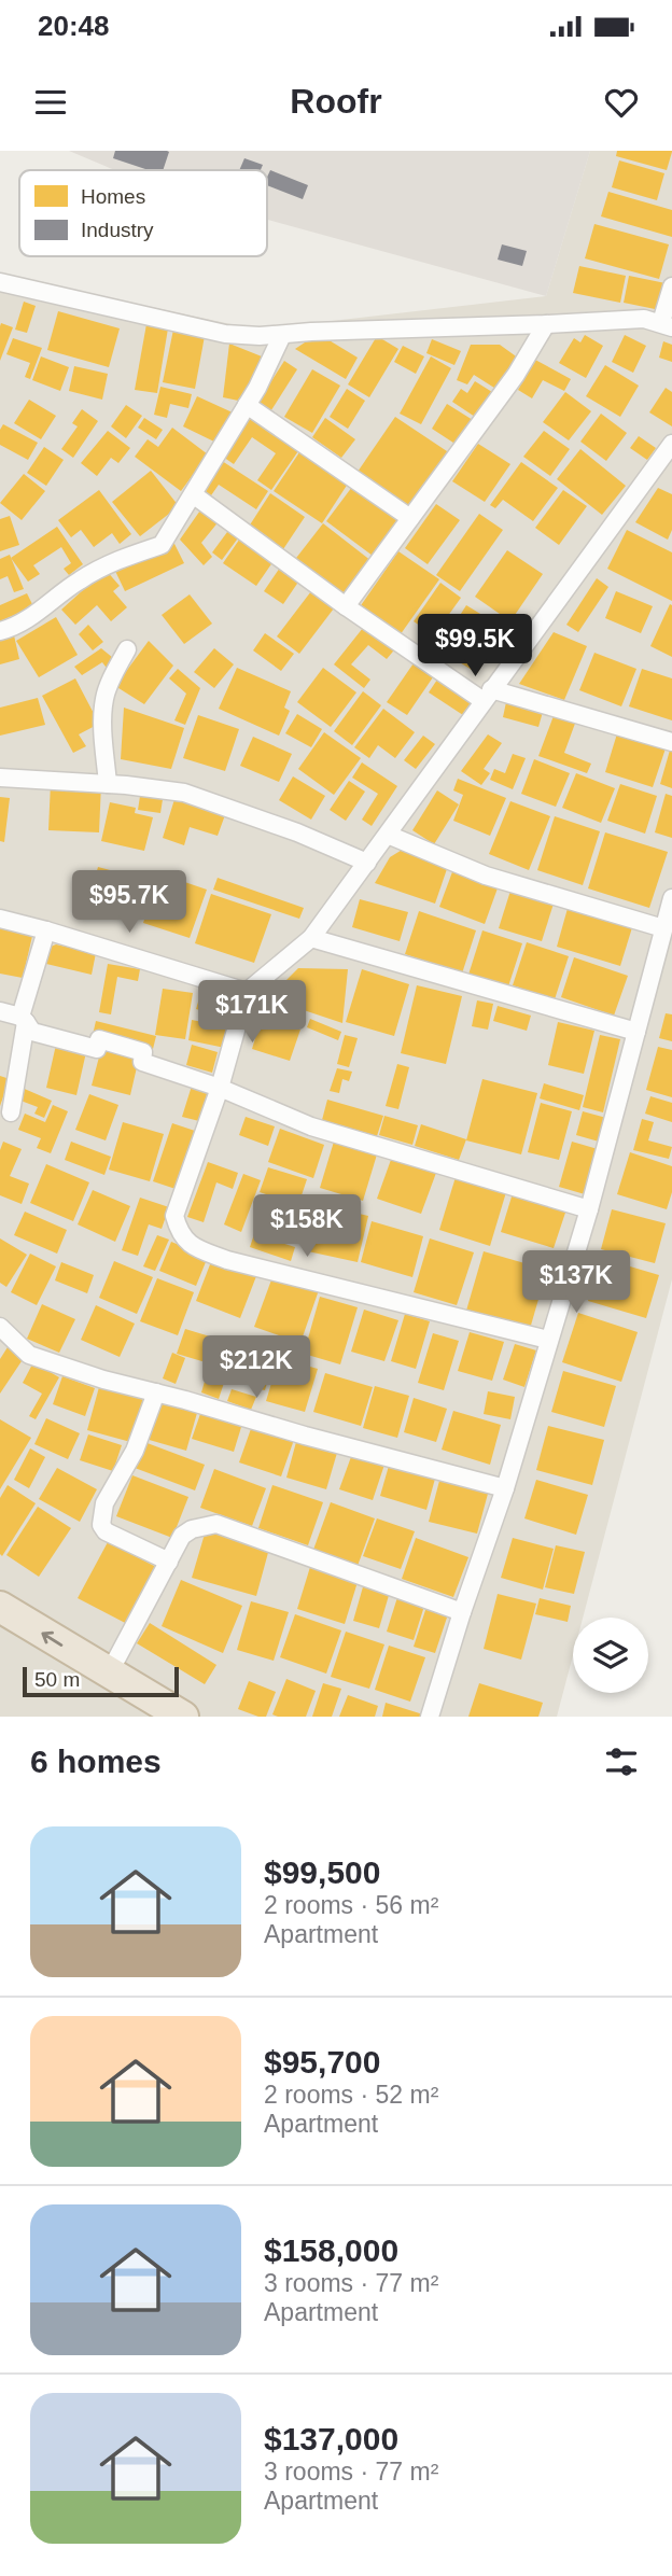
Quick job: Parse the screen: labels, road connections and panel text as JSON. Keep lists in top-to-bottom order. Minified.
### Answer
{"legend":["Homes","Industry"],"scale_bar":"50 m","page":{"status":"20:48","header":"Roofr","price":["$99.5K","$95.7K","$171K","$158K","$137K","$212K"],"scale":"50 m","heading":"6 homes","list":[{"name":"$99,500","note":"2 rooms · 56 m² · Apartment"},{"name":"$95,700","note":"2 rooms · 52 m² · Apartment"},{"name":"$158,000","note":"3 rooms · 77 m² · Apartment"},{"name":"$137,000","note":"3 rooms · 77 m² · Apartment"}]}}
